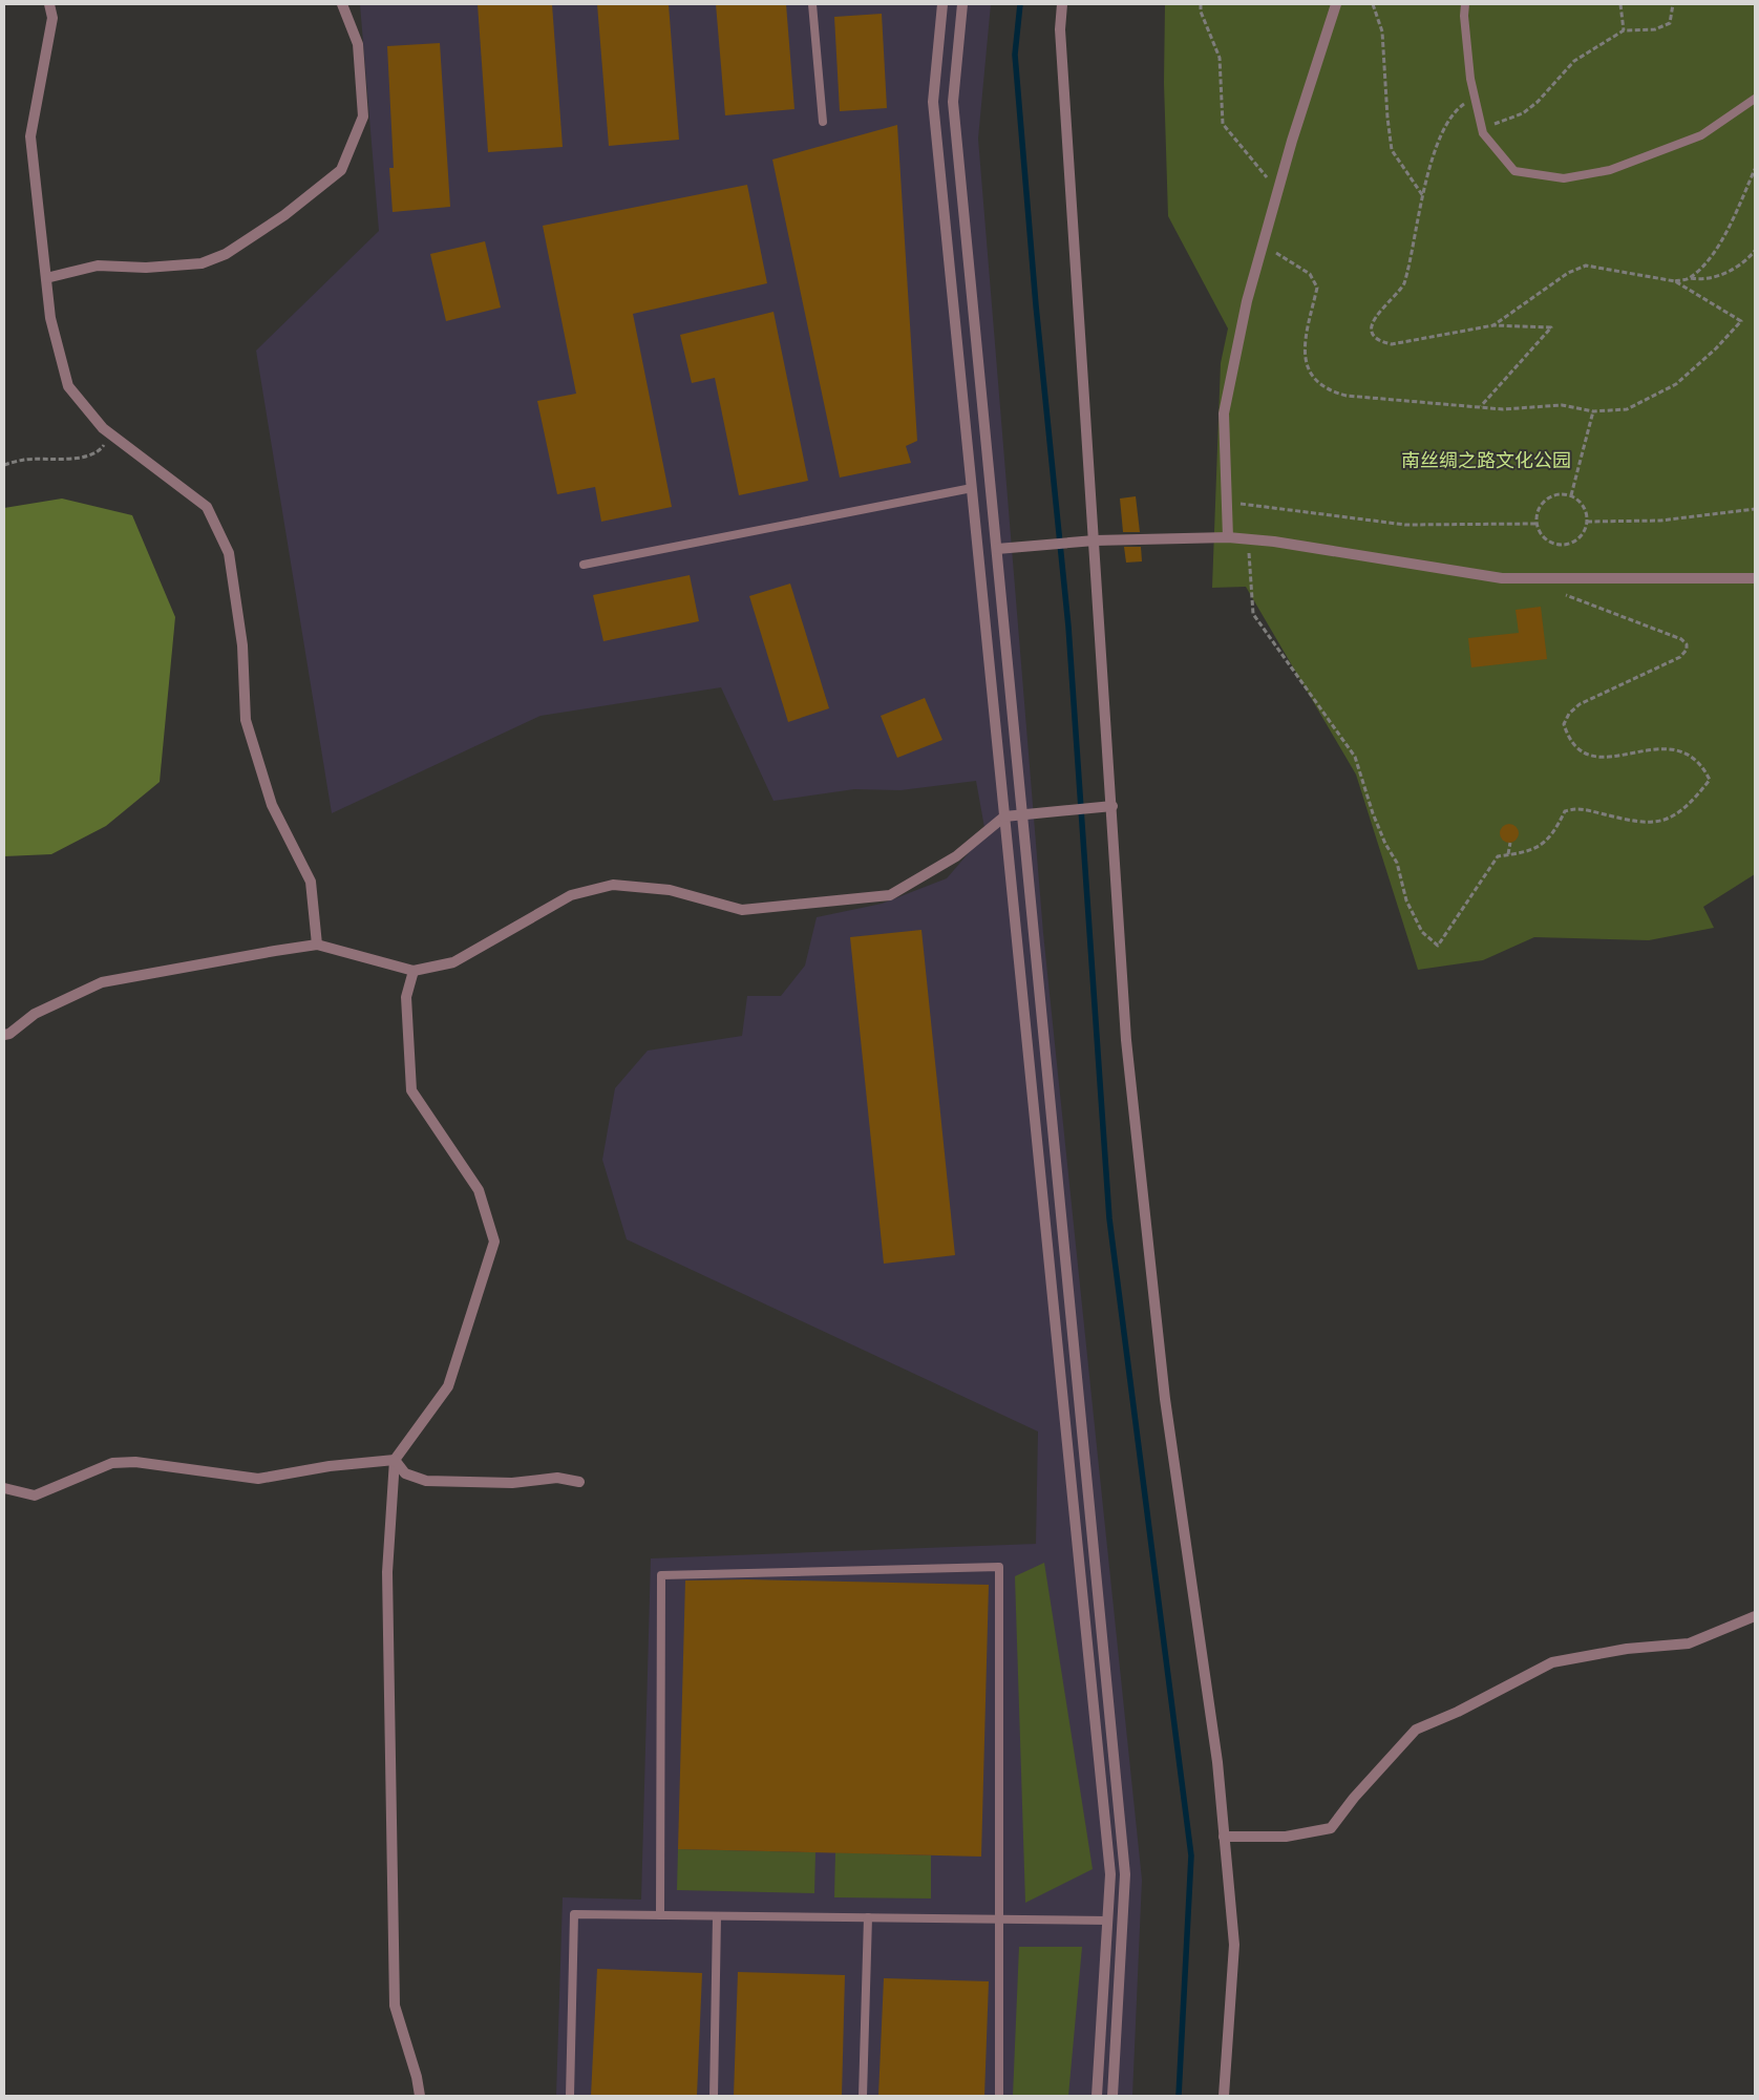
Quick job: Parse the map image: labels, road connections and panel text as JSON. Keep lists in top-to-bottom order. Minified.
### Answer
{"parks":["南丝绸之路文化公园"]}
